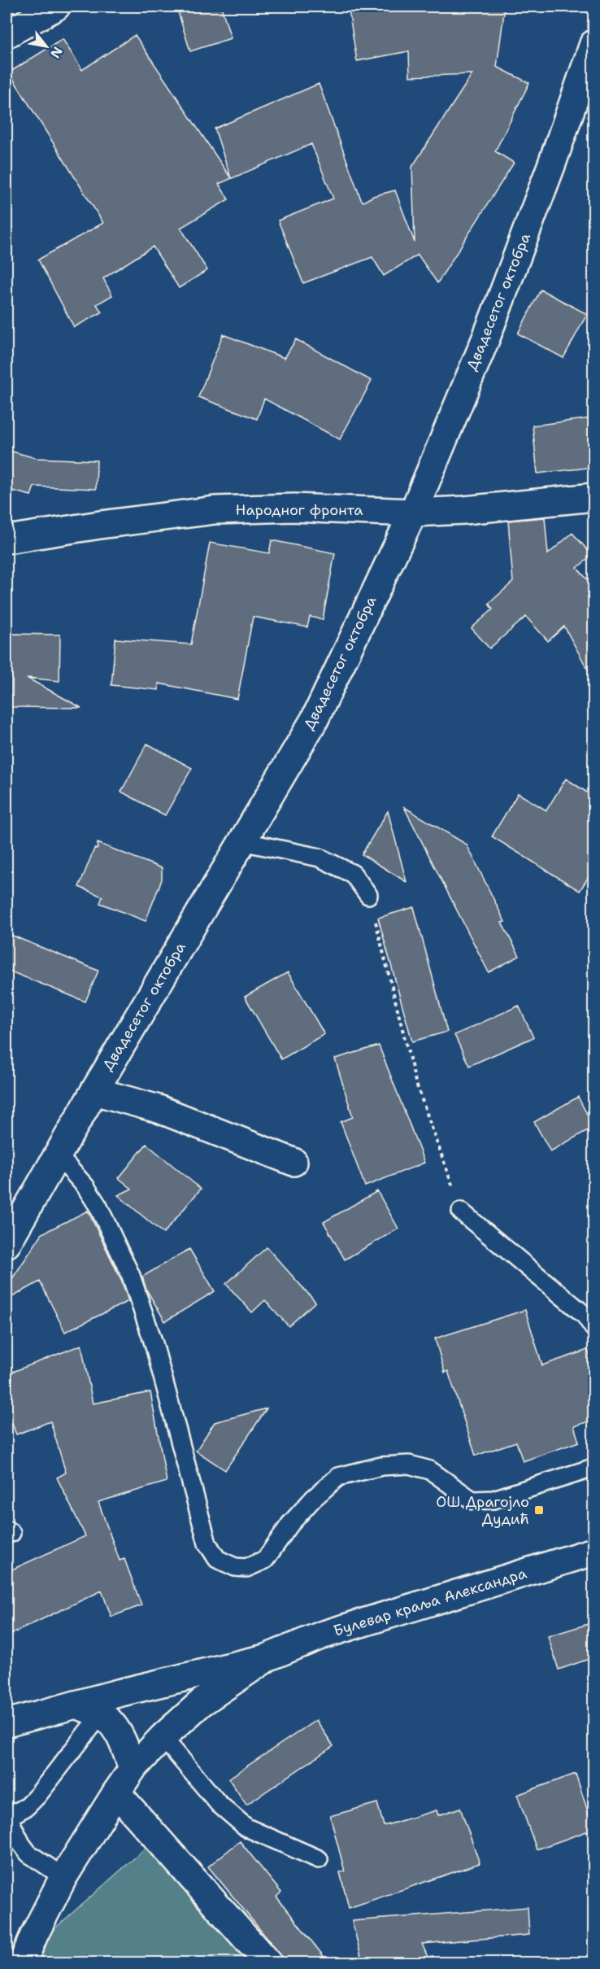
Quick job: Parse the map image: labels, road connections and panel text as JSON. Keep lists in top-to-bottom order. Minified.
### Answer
{"streets":{"street":["Двадесетог октобра","Народног фронта","Булевар краља Александра"]},"crossings":[["Двадесетог октобра","Народног фронта"]],"places":{"transit":["ОШ Драгојло Дудић"]},"north":"bottom right"}
